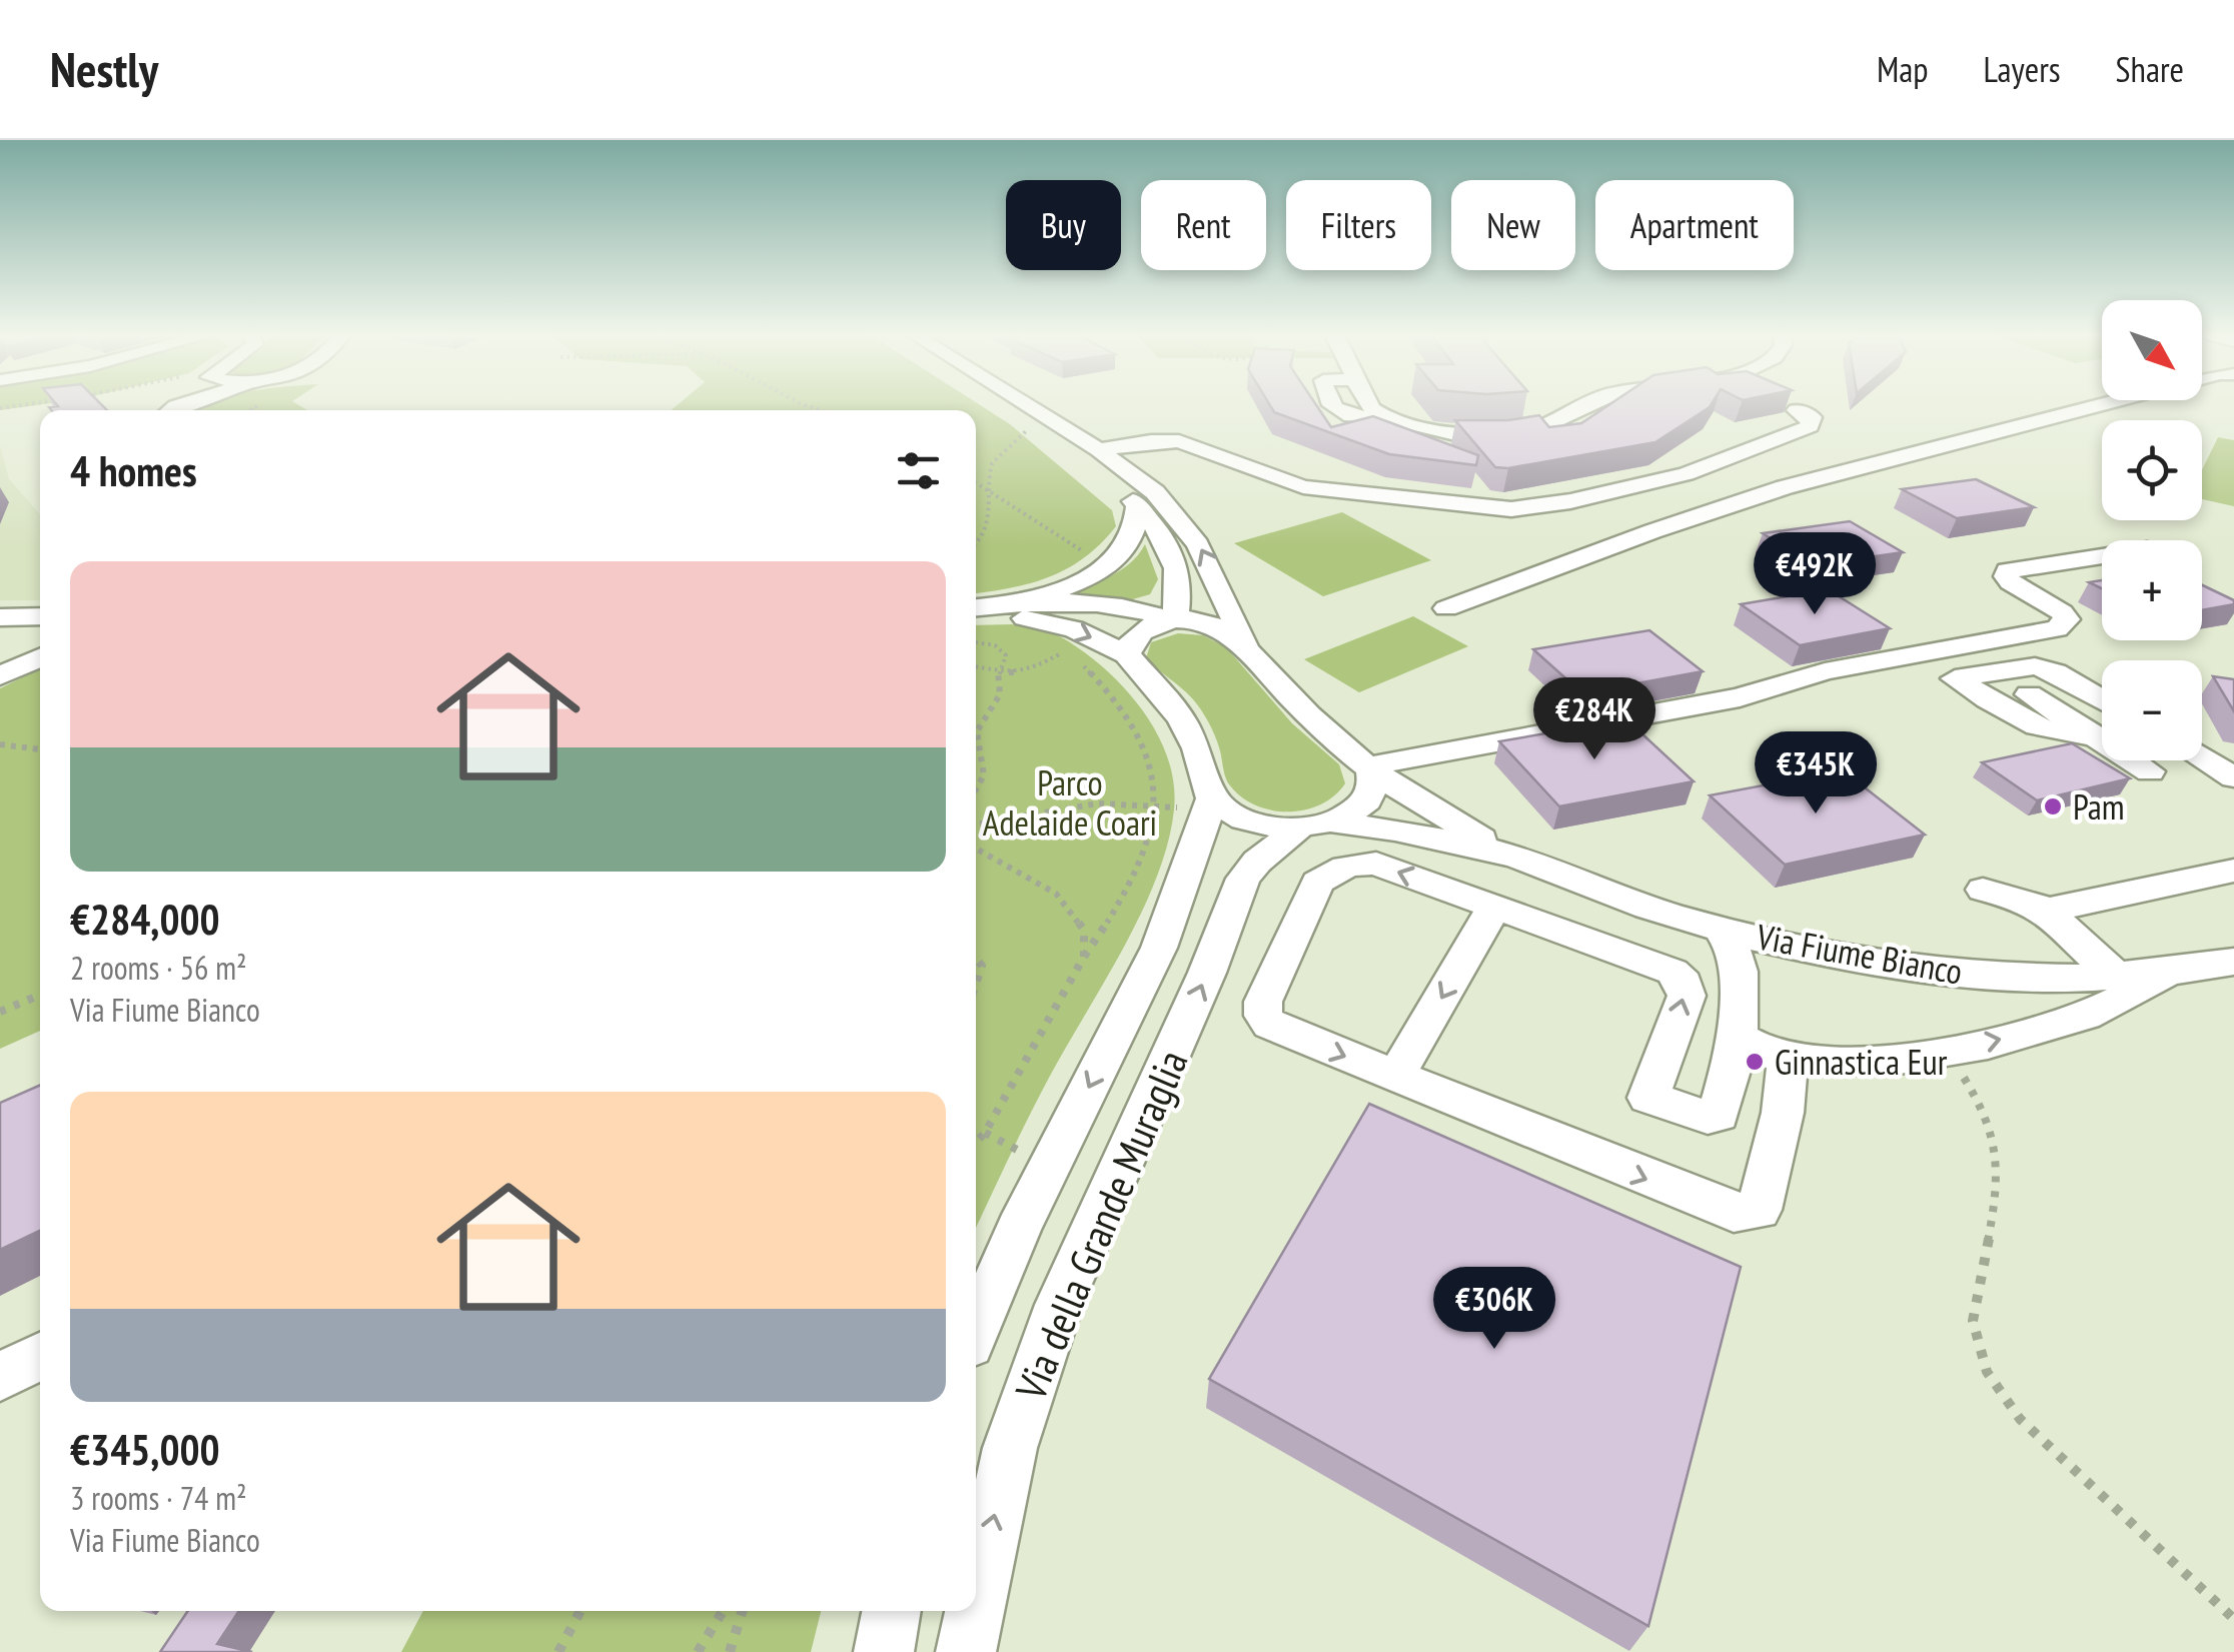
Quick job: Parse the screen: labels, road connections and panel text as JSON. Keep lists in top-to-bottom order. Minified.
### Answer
{"streets":{"street":["Via Fiume Bianco","Via della Grande Muraglia"]},"parks":["Parco Adelaide Coari"],"places":["Pam","Ginnastica Eur"],"north":"bottom right","page":{"header":"Nestly","nav":["Map","Layers","Share"],"chip":["Buy","Rent","Filters","New","Apartment"],"map_buttons":["+","−"],"heading":"4 homes","list":[{"name":"€284,000","note":"2 rooms · 56 m² · Via Fiume Bianco"},{"name":"€345,000","note":"3 rooms · 74 m² · Via Fiume Bianco"}],"price":["€492K","€284K","€345K","€306K"]}}
